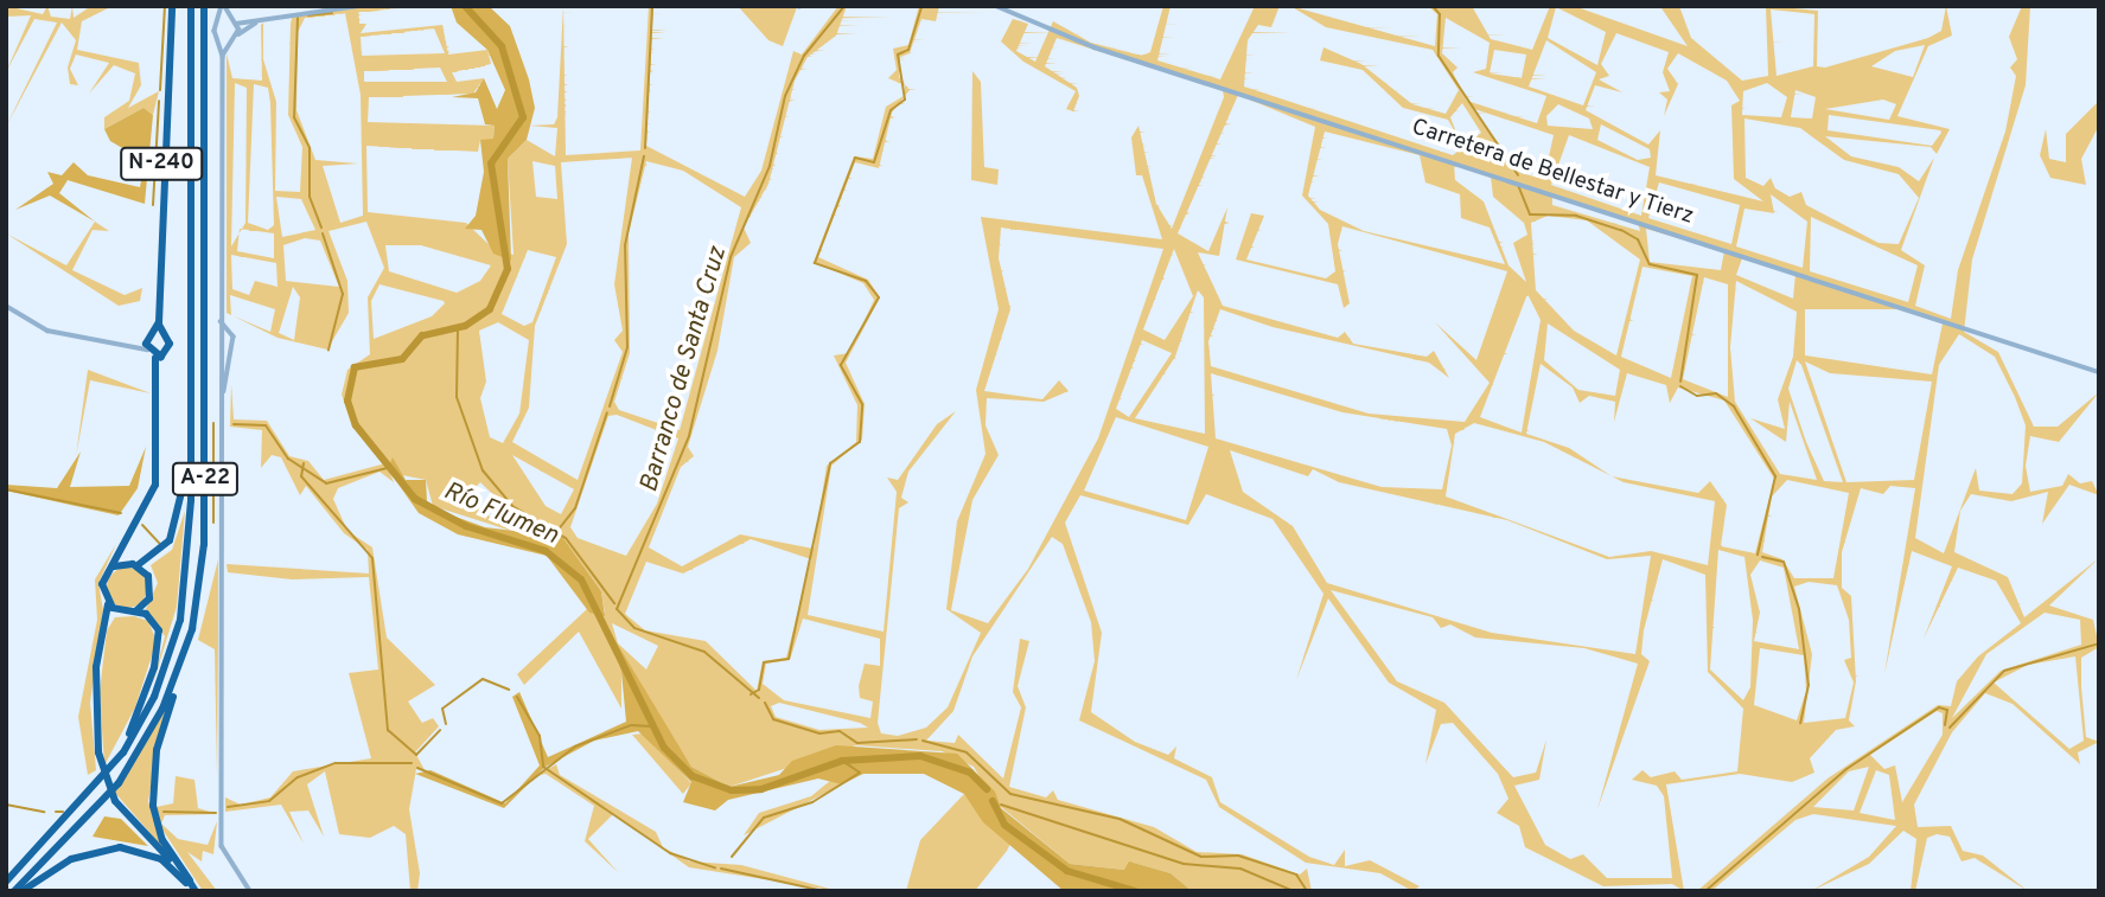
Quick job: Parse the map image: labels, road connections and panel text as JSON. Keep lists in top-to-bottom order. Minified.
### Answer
{"streets":{"highway":["N-240","A-22"],"street":["Carretera de Bellestar y Tierz"]},"water":["Barranco de Santa Cruz","Río Flumen"]}
